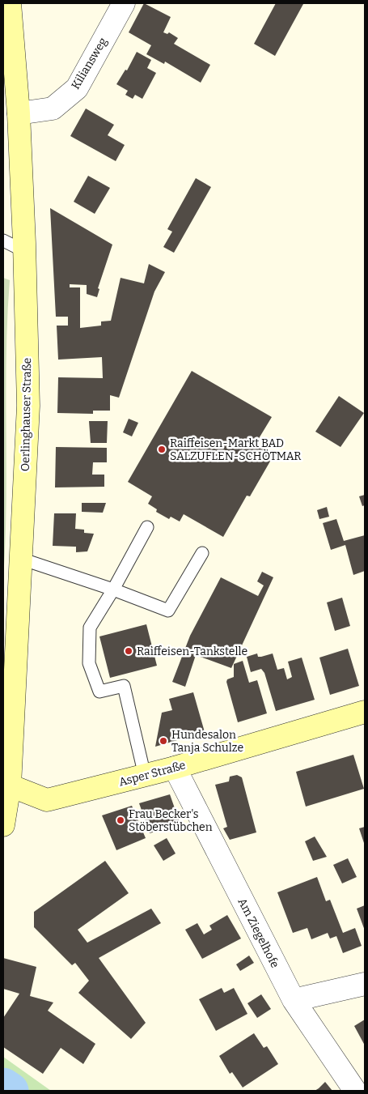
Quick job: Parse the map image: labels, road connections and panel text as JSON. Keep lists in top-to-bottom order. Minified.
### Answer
{"streets":{"street":["Kiliansweg","Oerlinghauser Straße","Asper Straße","Am Ziegelhofe"]},"crossings":[["Kiliansweg","Oerlinghauser Straße"],["Oerlinghauser Straße","Asper Straße"],["Asper Straße","Am Ziegelhofe"]],"places":["Raiffeisen-Markt BAD SALZUFLEN-SCHÖTMAR","Raiffeisen-Tankstelle","Hundesalon Tanja Schulze","Frau Becker's Stöberstübchen"]}
